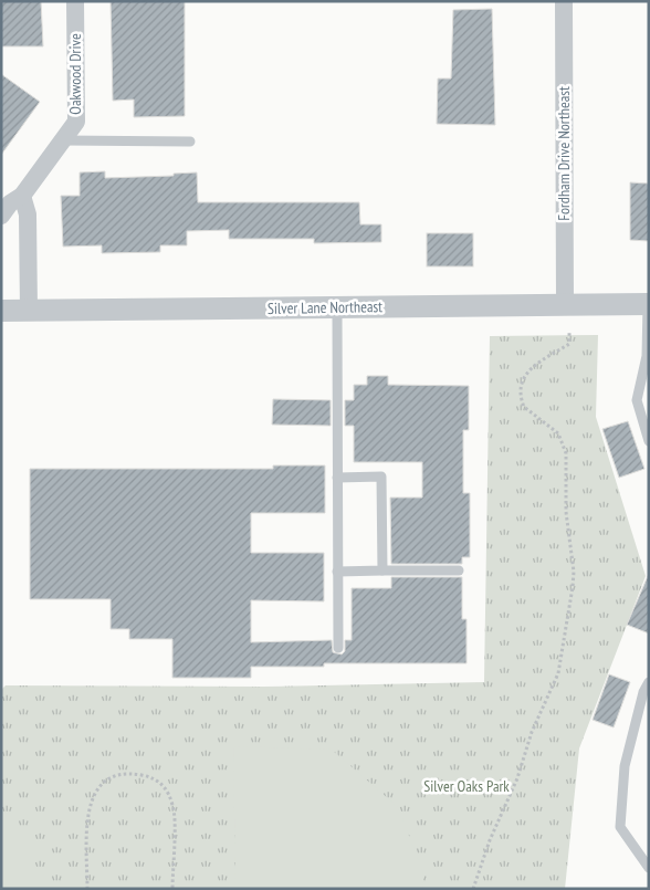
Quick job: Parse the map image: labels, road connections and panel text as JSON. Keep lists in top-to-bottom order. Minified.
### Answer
{"streets":{"street":["Oakwood Drive","Fordham Drive Northeast","Silver Lane Northeast"]},"crossings":[["Fordham Drive Northeast","Silver Lane Northeast"]],"parks":["Silver Oaks Park"]}
